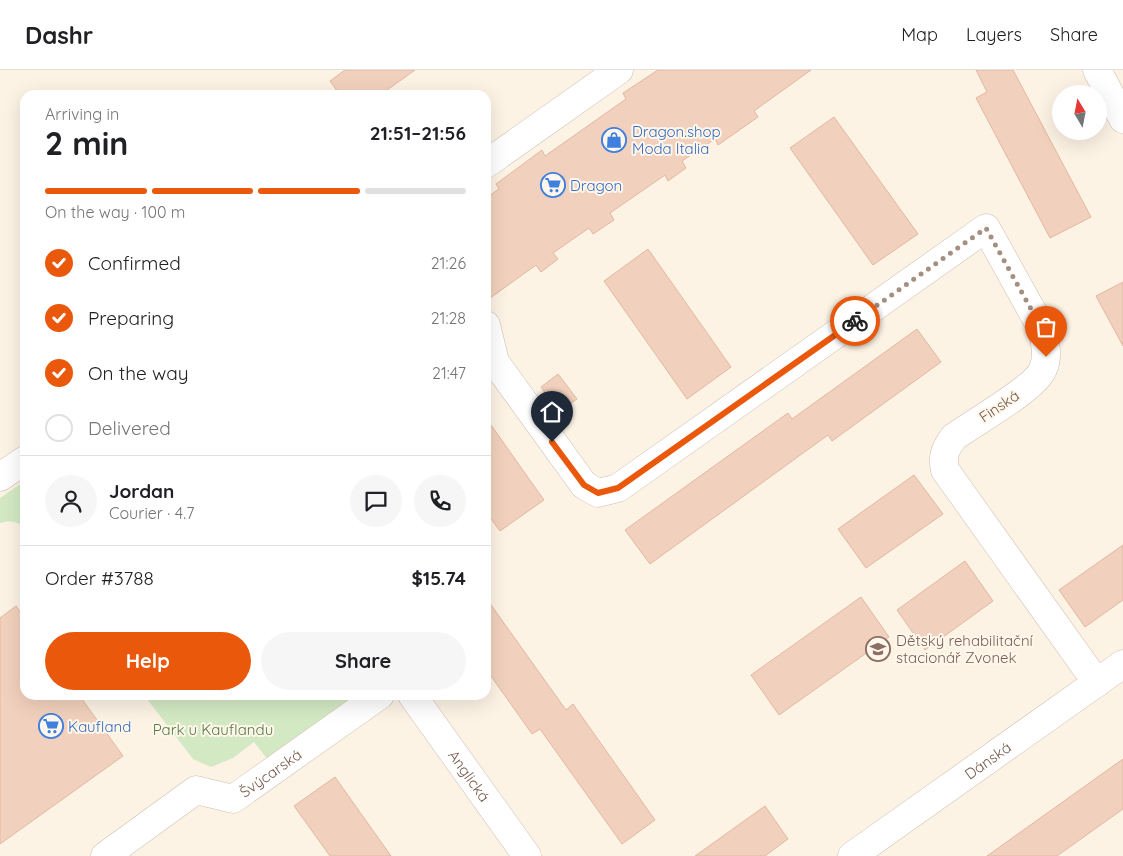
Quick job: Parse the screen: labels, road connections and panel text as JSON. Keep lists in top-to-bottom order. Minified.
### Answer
{"streets":{"street":["Finská","Dánská","Švýcarská","Anglická"]},"crossings":[["Finská","Dánská"]],"parks":["Park u Kauflandu"],"places":{"shop":["Dragon.shop Moda Italia"],"supermarket":["Dragon","Kaufland"],"school or university":["Dětský rehabilitační stacionář Zvonek"]},"north":"top","page":{"header":"Dashr","nav":["Map","Layers","Share"],"heading":["2 min","Arriving in","21:51–21:56"],"panel":["Jordan","Courier · 4.7","Order #3788","$15.74"],"bar":"On the way · 100 m","list":[["Confirmed","21:26"],["Preparing","21:28"],["On the way","21:47"],"Delivered"],"buttons":["Help","Share"]}}
